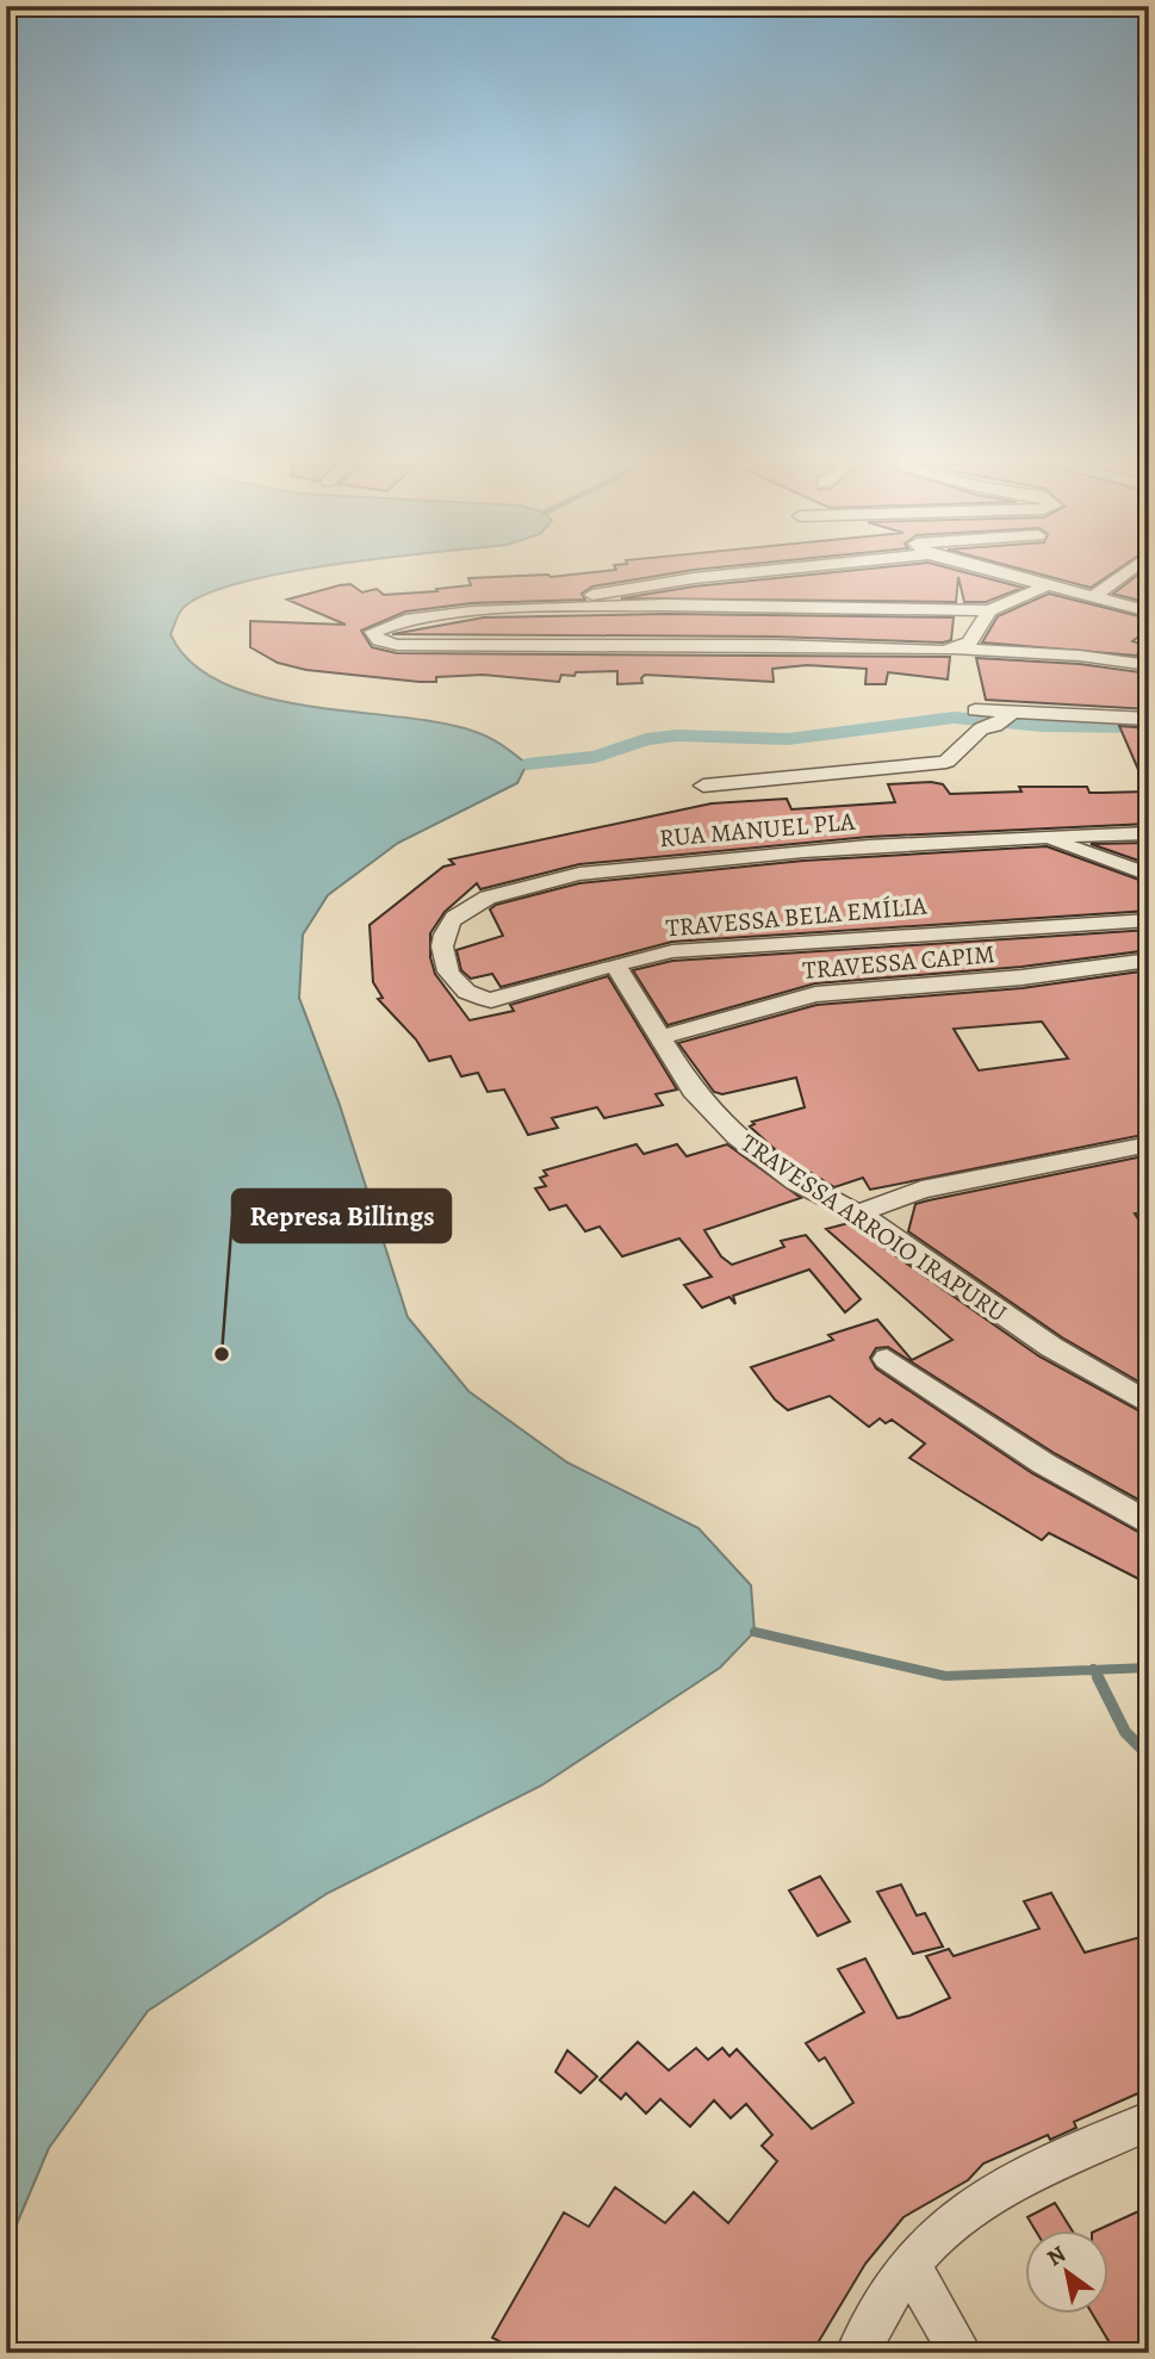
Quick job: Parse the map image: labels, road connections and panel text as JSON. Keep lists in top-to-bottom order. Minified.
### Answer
{"streets":{"street":["RUA MANUEL PLA","TRAVESSA BELA EMÍLIA","TRAVESSA CAPIM","TRAVESSA ARROIO IRAPURU"]},"crossings":[["RUA MANUEL PLA","TRAVESSA BELA EMÍLIA"],["TRAVESSA BELA EMÍLIA","TRAVESSA ARROIO IRAPURU"],["TRAVESSA CAPIM","TRAVESSA ARROIO IRAPURU"]],"places":["Represa Billings"],"north":"top left"}
